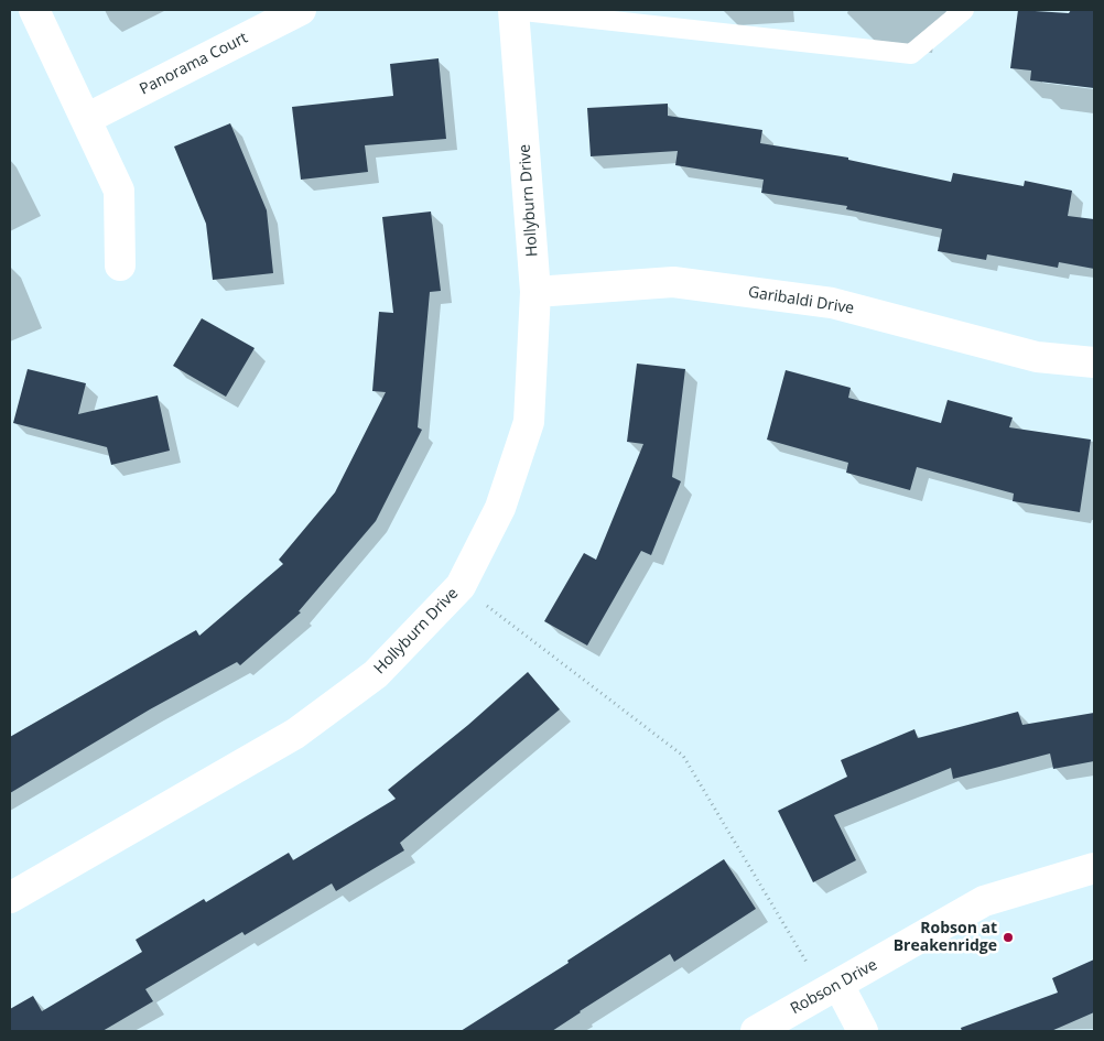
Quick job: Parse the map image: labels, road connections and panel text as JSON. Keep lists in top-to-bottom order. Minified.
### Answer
{"streets":{"street":["Panorama Court","Hollyburn Drive","Garibaldi Drive","Robson Drive"]},"crossings":[["Hollyburn Drive","Garibaldi Drive"]],"places":["Robson at Breakenridge"]}
